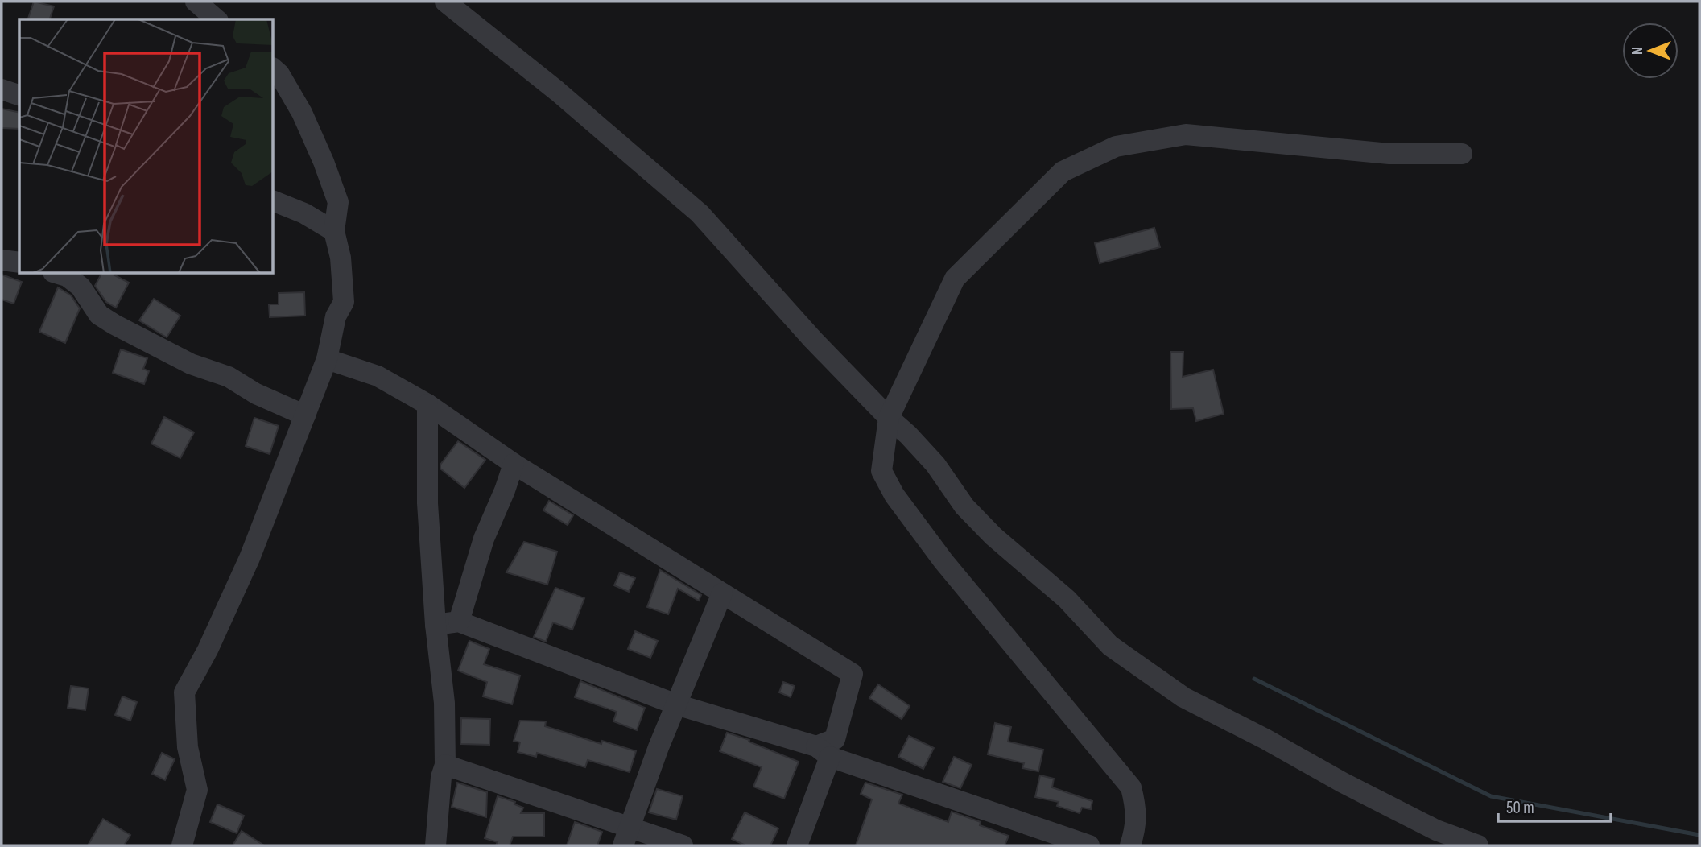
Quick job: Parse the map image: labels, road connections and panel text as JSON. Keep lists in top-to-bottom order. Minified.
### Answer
{"scale_bar":"50 m","north":"left"}
